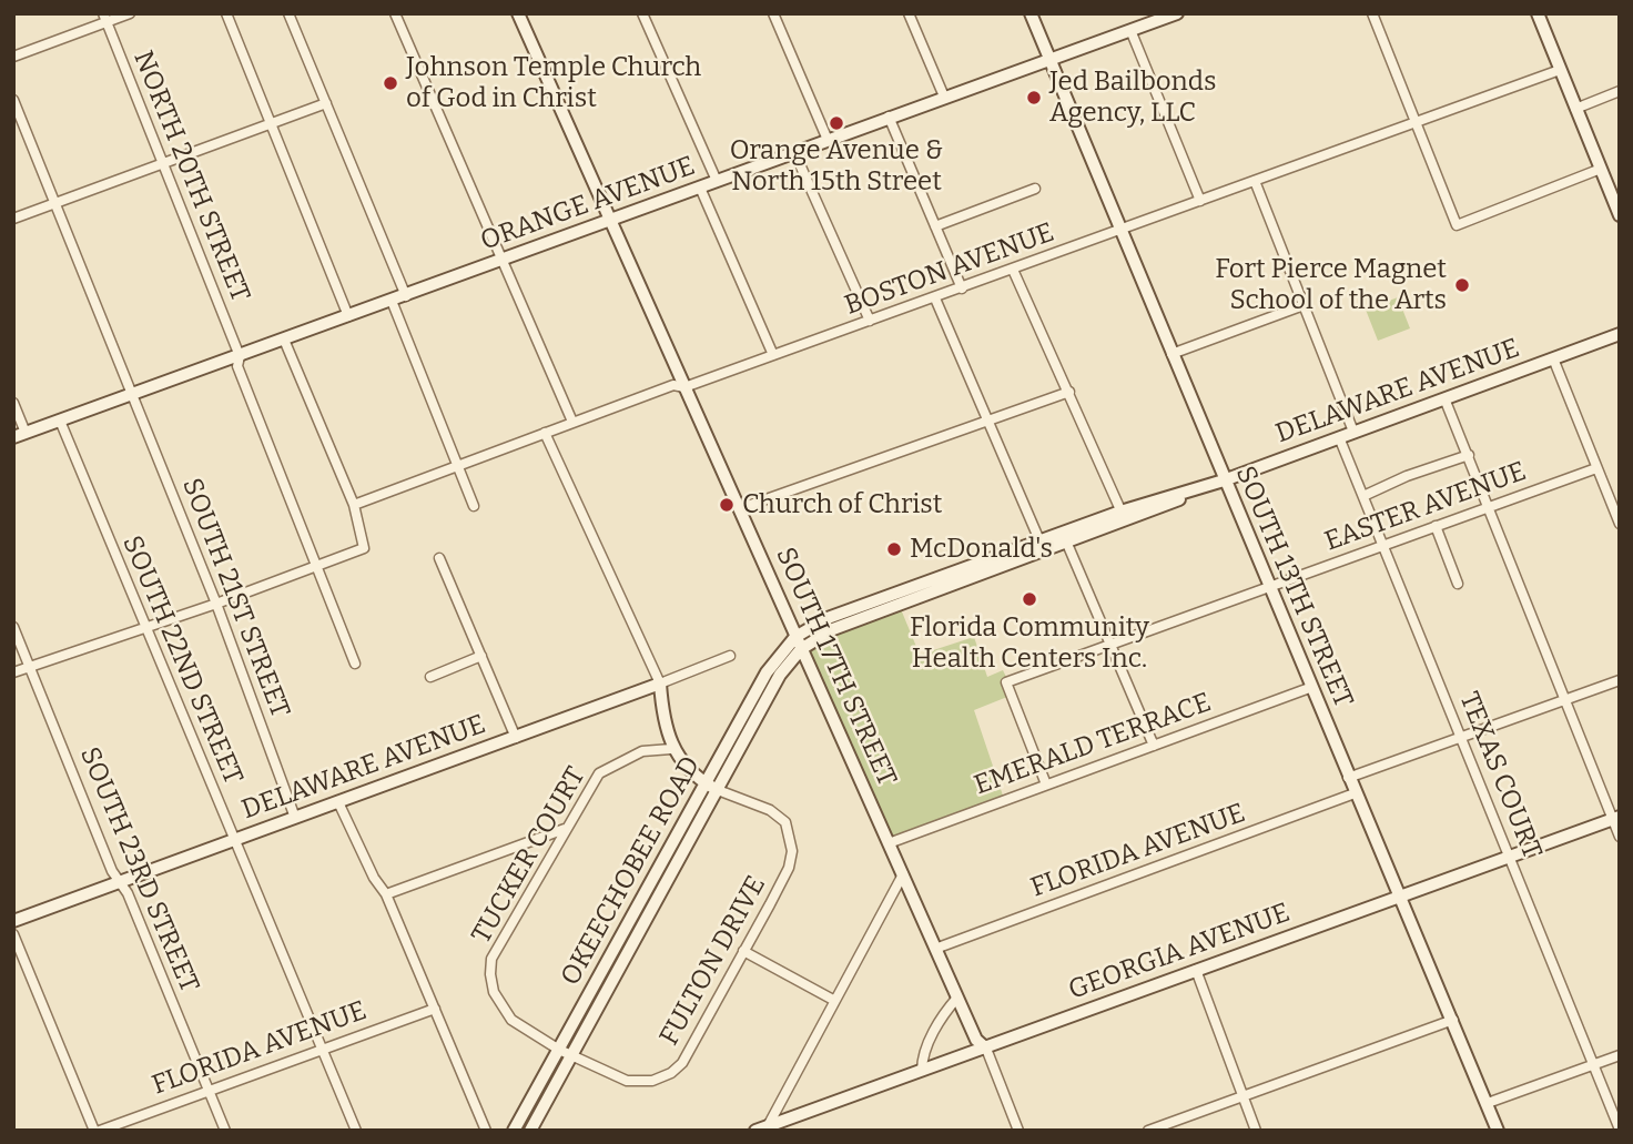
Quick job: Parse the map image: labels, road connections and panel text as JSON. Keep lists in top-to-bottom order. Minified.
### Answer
{"streets":{"street":["NORTH 20TH STREET","ORANGE AVENUE","BOSTON AVENUE","DELAWARE AVENUE","EASTER AVENUE","SOUTH 13TH STREET","SOUTH 21ST STREET","SOUTH 22ND STREET","SOUTH 17TH STREET","EMERALD TERRACE","TEXAS COURT","FLORIDA AVENUE","TUCKER COURT","SOUTH 23RD STREET","OKEECHOBEE ROAD","GEORGIA AVENUE","FULTON DRIVE"]},"crossings":[["NORTH 20TH STREET","ORANGE AVENUE"],["ORANGE AVENUE","SOUTH 13TH STREET"],["ORANGE AVENUE","SOUTH 21ST STREET"],["ORANGE AVENUE","SOUTH 22ND STREET"],["ORANGE AVENUE","SOUTH 17TH STREET"],["BOSTON AVENUE","SOUTH 13TH STREET"],["BOSTON AVENUE","SOUTH 17TH STREET"],["DELAWARE AVENUE","SOUTH 13TH STREET"],["DELAWARE AVENUE","SOUTH 21ST STREET"],["DELAWARE AVENUE","SOUTH 22ND STREET"],["DELAWARE AVENUE","SOUTH 17TH STREET"],["DELAWARE AVENUE","TEXAS COURT"],["DELAWARE AVENUE","SOUTH 23RD STREET"],["DELAWARE AVENUE","OKEECHOBEE ROAD"],["EASTER AVENUE","SOUTH 13TH STREET"],["EASTER AVENUE","EMERALD TERRACE"],["EASTER AVENUE","TEXAS COURT"],["SOUTH 13TH STREET","EMERALD TERRACE"],["SOUTH 13TH STREET","FLORIDA AVENUE"],["SOUTH 13TH STREET","GEORGIA AVENUE"],["SOUTH 22ND STREET","FLORIDA AVENUE"],["SOUTH 17TH STREET","EMERALD TERRACE"],["SOUTH 17TH STREET","FLORIDA AVENUE"],["SOUTH 17TH STREET","OKEECHOBEE ROAD"],["SOUTH 17TH STREET","GEORGIA AVENUE"],["TEXAS COURT","GEORGIA AVENUE"],["FLORIDA AVENUE","SOUTH 23RD STREET"],["TUCKER COURT","OKEECHOBEE ROAD"],["TUCKER COURT","FULTON DRIVE"],["OKEECHOBEE ROAD","FULTON DRIVE"]],"places":["Johnson Temple Church of God in Christ","Jed Bailbonds Agency, LLC","Orange Avenue & North 15th Street","Fort Pierce Magnet School of the Arts","Church of Christ","McDonald's","Florida Community Health Centers Inc."]}
